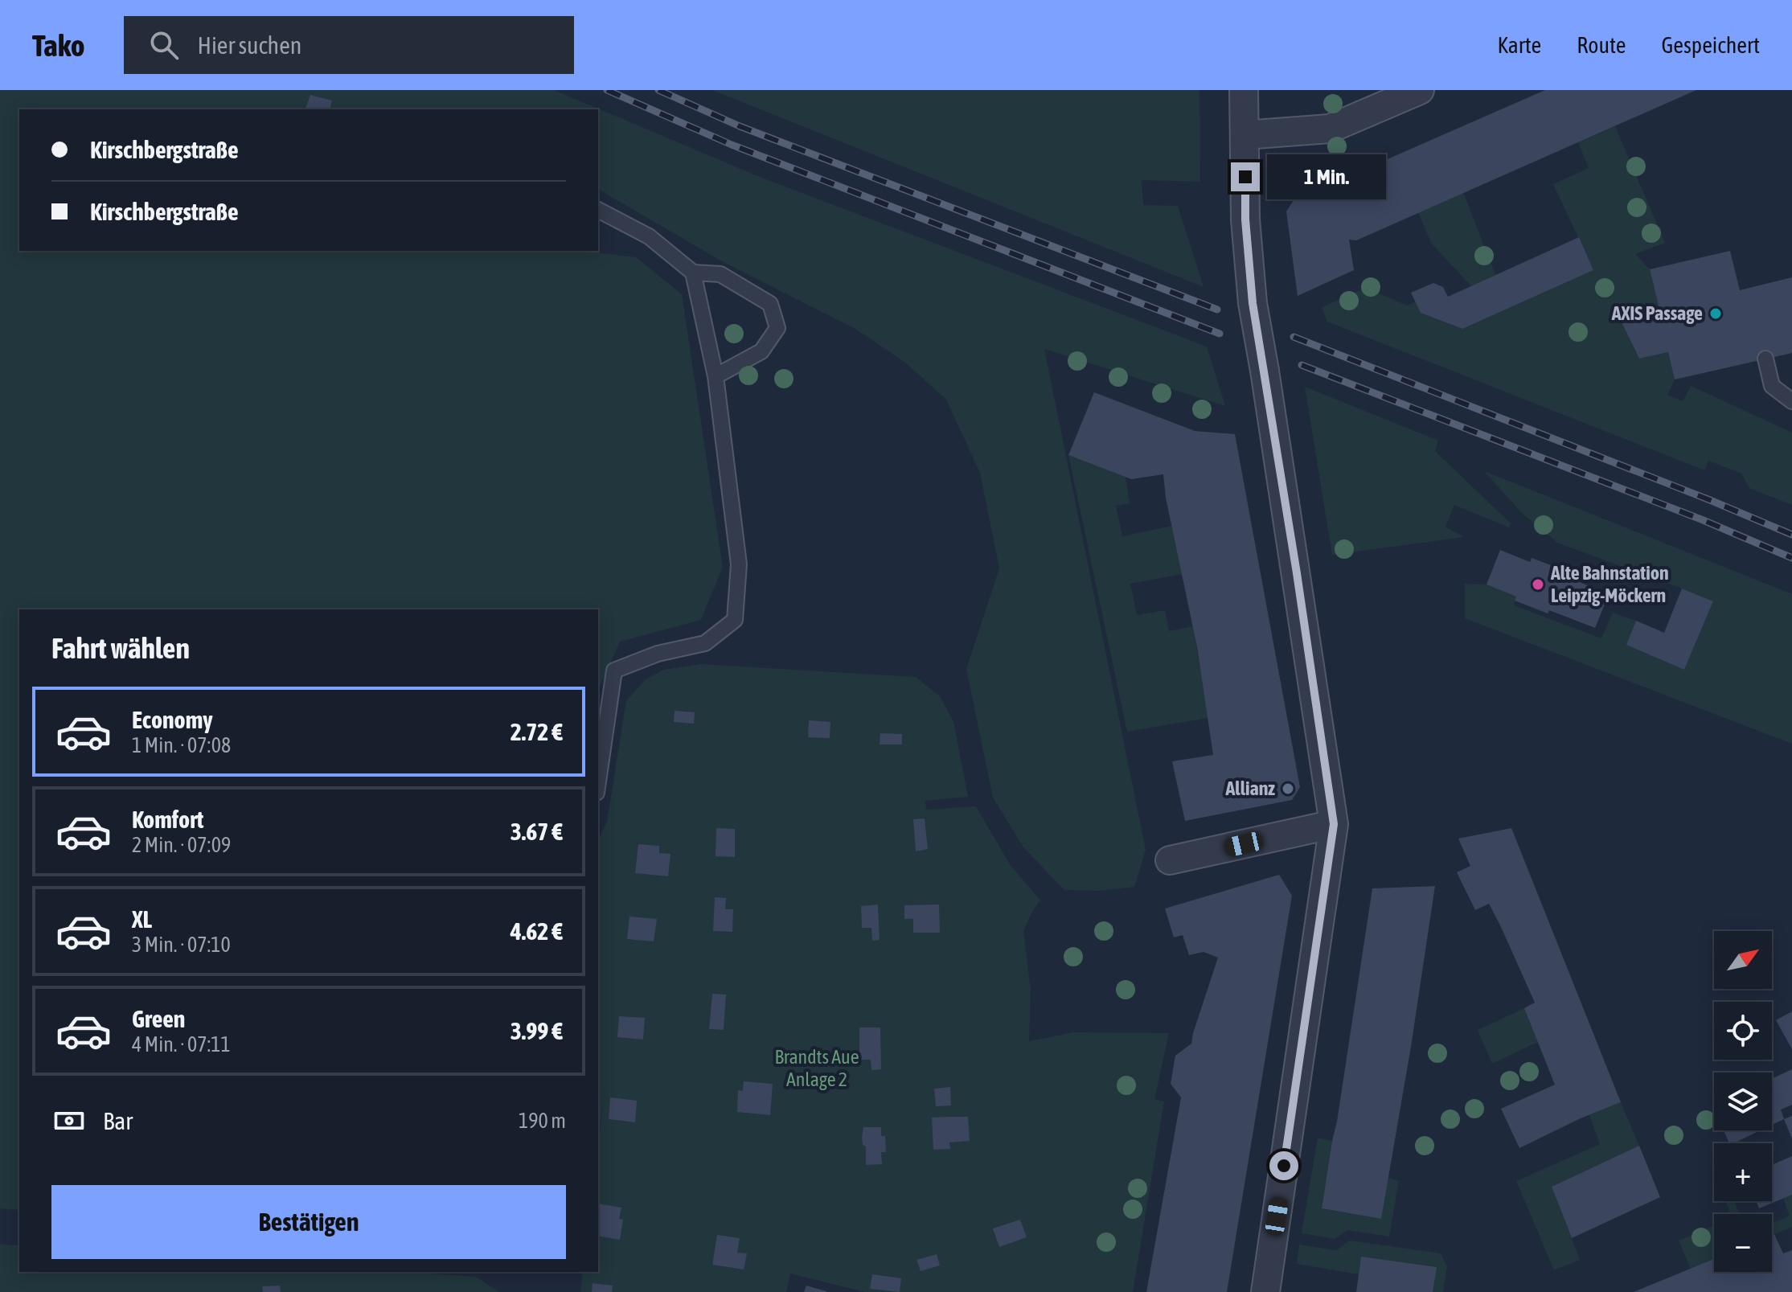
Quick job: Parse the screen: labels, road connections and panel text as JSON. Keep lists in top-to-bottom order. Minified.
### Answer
{"parks":["Brandts Aue Anlage 2"],"places":["AXIS Passage","Alte Bahnstation Leipzig-Möckern","Allianz"],"north":"top right","page":{"header":"Tako","search":"Hier suchen","nav":["Karte","Route","Gespeichert"],"banner":["Kirschbergstraße","Kirschbergstraße"],"bubble":"1 Min.","heading":"Fahrt wählen","list":[{"name":"Economy","note":"1 Min. · 07:08","value":"2.72 €"},{"name":"Komfort","note":"2 Min. · 07:09","value":"3.67 €"},{"name":"XL","note":"3 Min. · 07:10","value":"4.62 €"},{"name":"Green","note":"4 Min. · 07:11","value":"3.99 €"}],"map_buttons":["+","−"],"pay":["Bar","190 m"],"buttons":"Bestätigen"}}
